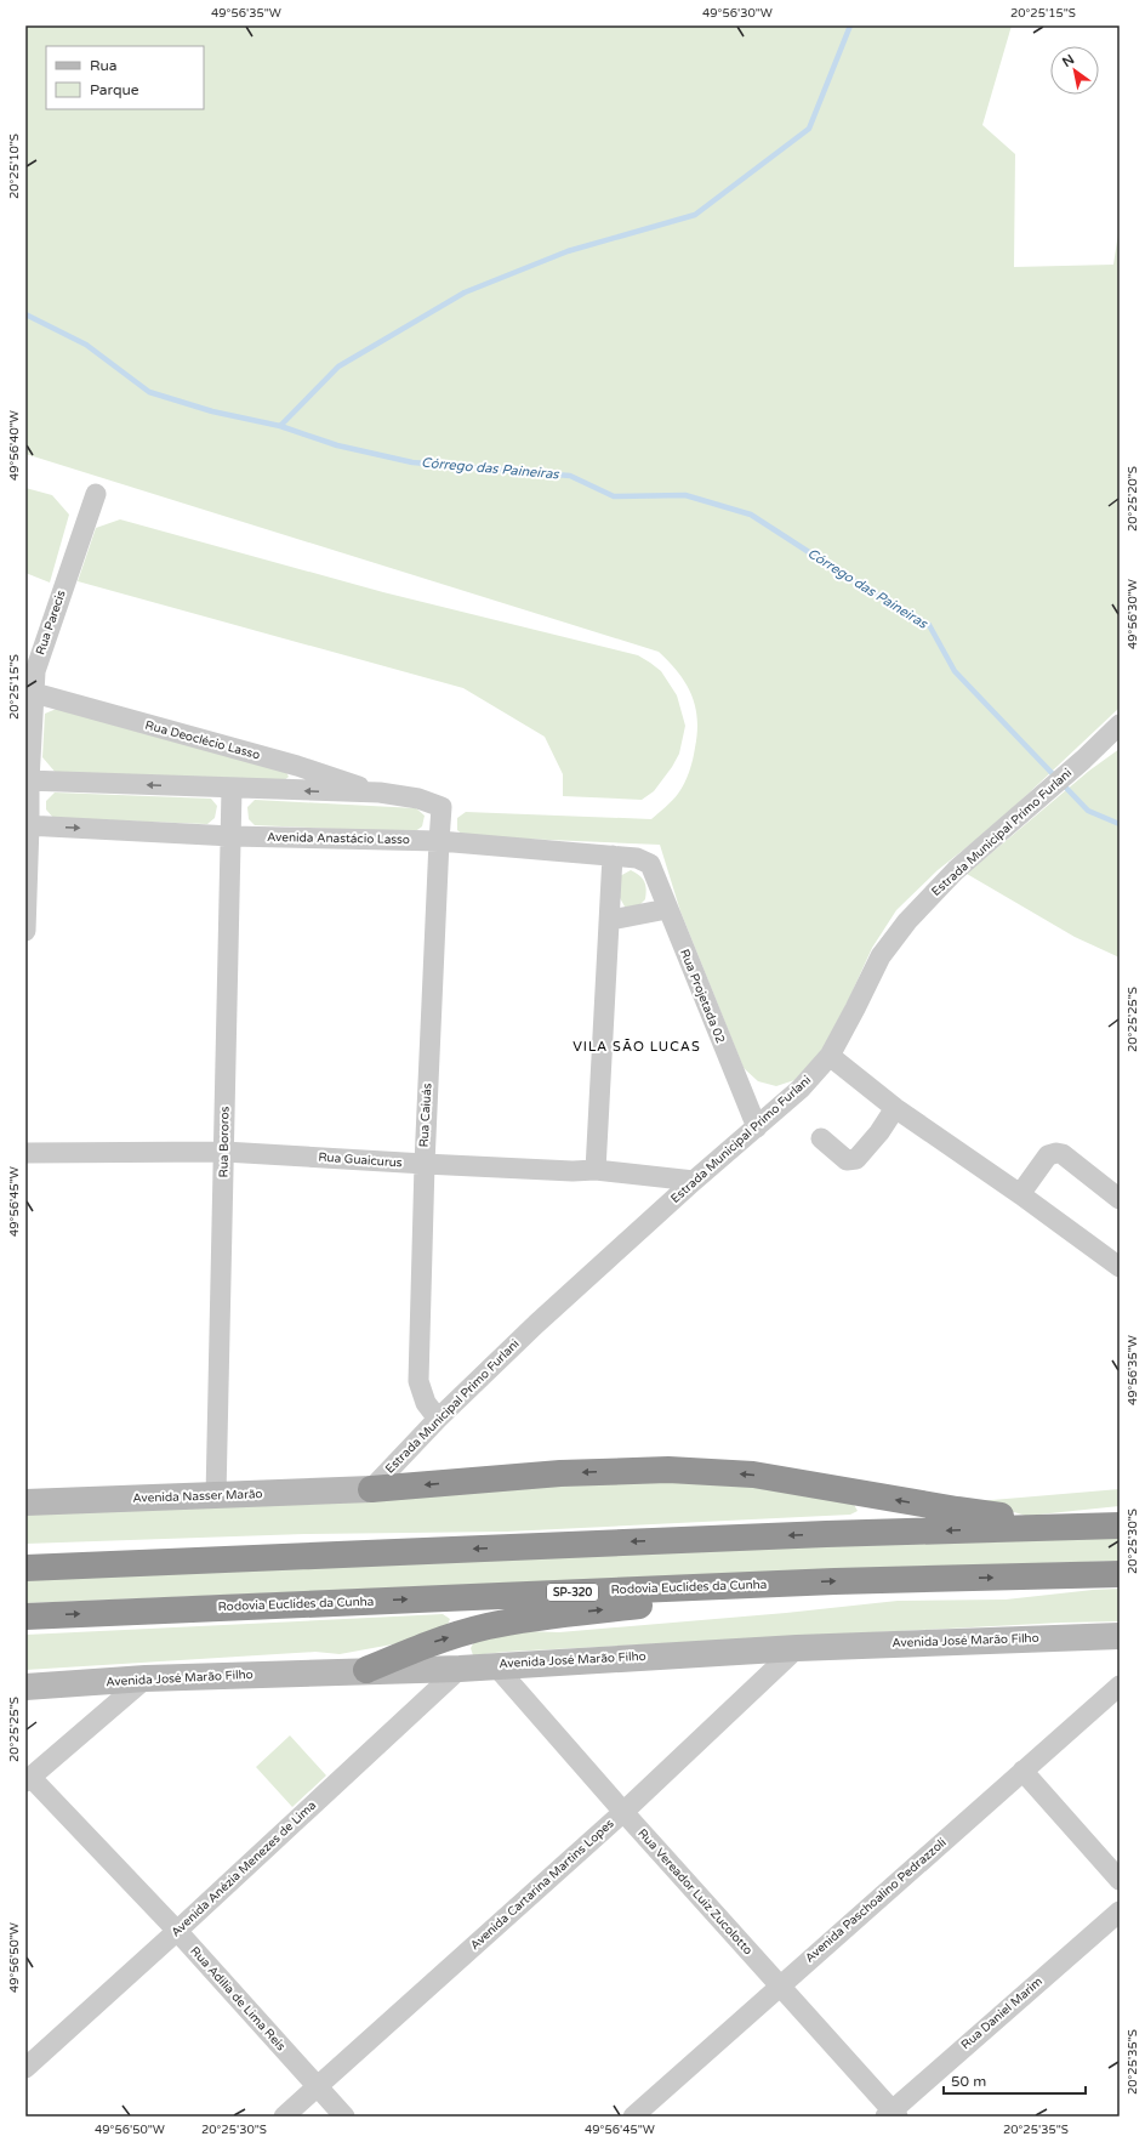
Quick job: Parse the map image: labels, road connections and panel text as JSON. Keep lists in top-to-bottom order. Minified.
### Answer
{"streets":{"highway":["Rodovia Euclides da Cunha","SP-320"],"main road":["Avenida Nasser Marão","Avenida José Marão Filho"],"street":["Rua Parecis","Rua Deoclécio Lasso","Estrada Municipal Primo Furlani","Avenida Anastácio Lasso","Rua Projetada 02","Rua Caiuás","Rua Bororos","Rua Guaicurus","Avenida Anézia Menezes de Lima","Avenida Cartarina Martins Lopes","Rua Vereador Luiz Zucolotto","Avenida Paschoalino Pedrazzoli","Rua Adilia de Lima Reis","Rua Daniel Marim"]},"crossings":[["Rua Parecis","Rua Deoclécio Lasso"],["Rua Parecis","Avenida Anastácio Lasso"],["Rua Deoclécio Lasso","Rua Caiuás"],["Estrada Municipal Primo Furlani","Rua Projetada 02"],["Estrada Municipal Primo Furlani","Rua Caiuás"],["Estrada Municipal Primo Furlani","Rua Guaicurus"],["Estrada Municipal Primo Furlani","Avenida Nasser Marão"],["Avenida Anastácio Lasso","Rua Projetada 02"],["Avenida Anastácio Lasso","Rua Caiuás"],["Avenida Anastácio Lasso","Rua Bororos"],["Rua Caiuás","Rua Guaicurus"],["Rua Bororos","Rua Guaicurus"],["Rua Bororos","Avenida Nasser Marão"],["Avenida José Marão Filho","Avenida Anézia Menezes de Lima"],["Avenida José Marão Filho","Avenida Cartarina Martins Lopes"],["Avenida José Marão Filho","Rua Vereador Luiz Zucolotto"],["Avenida Anézia Menezes de Lima","Rua Adilia de Lima Reis"],["Avenida Cartarina Martins Lopes","Rua Vereador Luiz Zucolotto"],["Avenida Cartarina Martins Lopes","Rua Adilia de Lima Reis"],["Rua Vereador Luiz Zucolotto","Avenida Paschoalino Pedrazzoli"],["Rua Vereador Luiz Zucolotto","Rua Daniel Marim"]],"districts":["VILA SÃO LUCAS"],"water":["Córrego das Paineiras"],"legend":["Rua","Parque"],"scale_bar":"50 m","north":"top left","coordinates":["49°56'35\"W","49°56'30\"W","20°25'15\"S","20°25'10\"S","49°56'40\"W","20°25'20\"S","20°25'25\"S","49°56'45\"W","20°25'30\"S","49°56'50\"W","20°25'35\"S"]}
